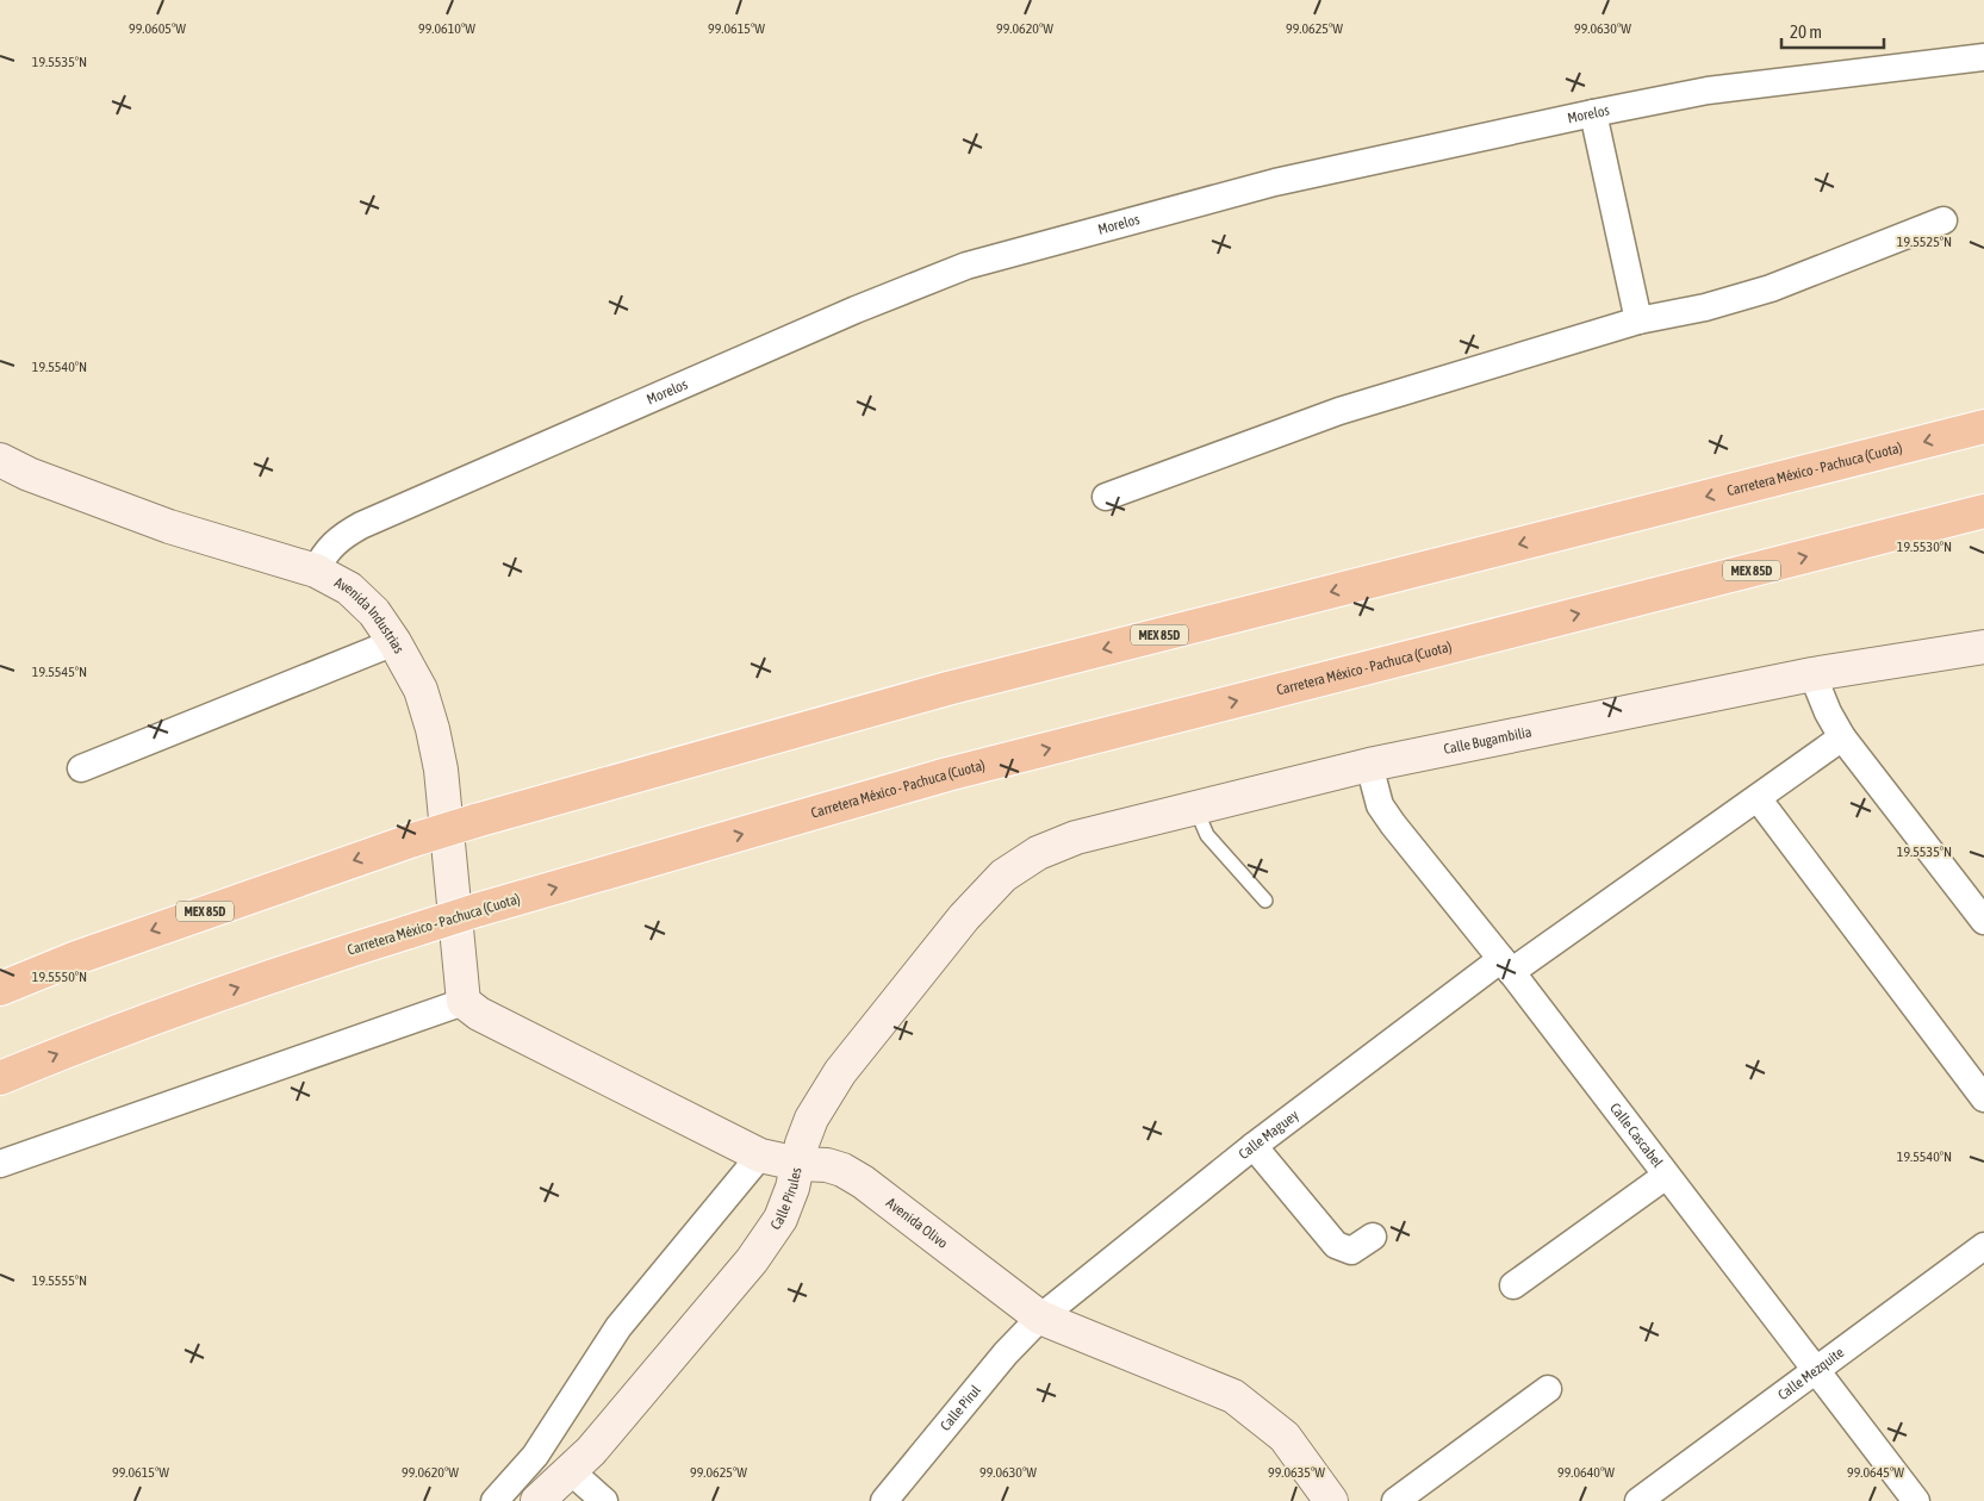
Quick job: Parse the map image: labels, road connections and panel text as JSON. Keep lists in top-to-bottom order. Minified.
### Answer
{"streets":{"highway":["Carretera México - Pachuca (Cuota)","MEX 85D"],"street":["Morelos","Avenida Industrias","Calle Bugambilia","Calle Maguey","Calle Cascabel","Calle Pirules","Avenida Olivo","Calle Mezquite","Calle Pirul"]},"crossings":[["Morelos","Avenida Industrias"],["Avenida Industrias","Avenida Olivo"],["Calle Bugambilia","Calle Cascabel"],["Calle Bugambilia","Calle Pirules"],["Calle Maguey","Calle Cascabel"],["Calle Maguey","Avenida Olivo"],["Calle Maguey","Calle Pirul"],["Calle Cascabel","Calle Mezquite"],["Calle Pirules","Avenida Olivo"],["Avenida Olivo","Calle Pirul"]],"scale_bar":"20 m","coordinates":["99.0605°W","99.0610°W","99.0615°W","99.0620°W","99.0625°W","99.0630°W","19.5535°N","19.5525°N","19.5540°N","19.5530°N","19.5545°N","19.5550°N","19.5555°N","99.0635°W","99.0640°W","99.0645°W"]}
